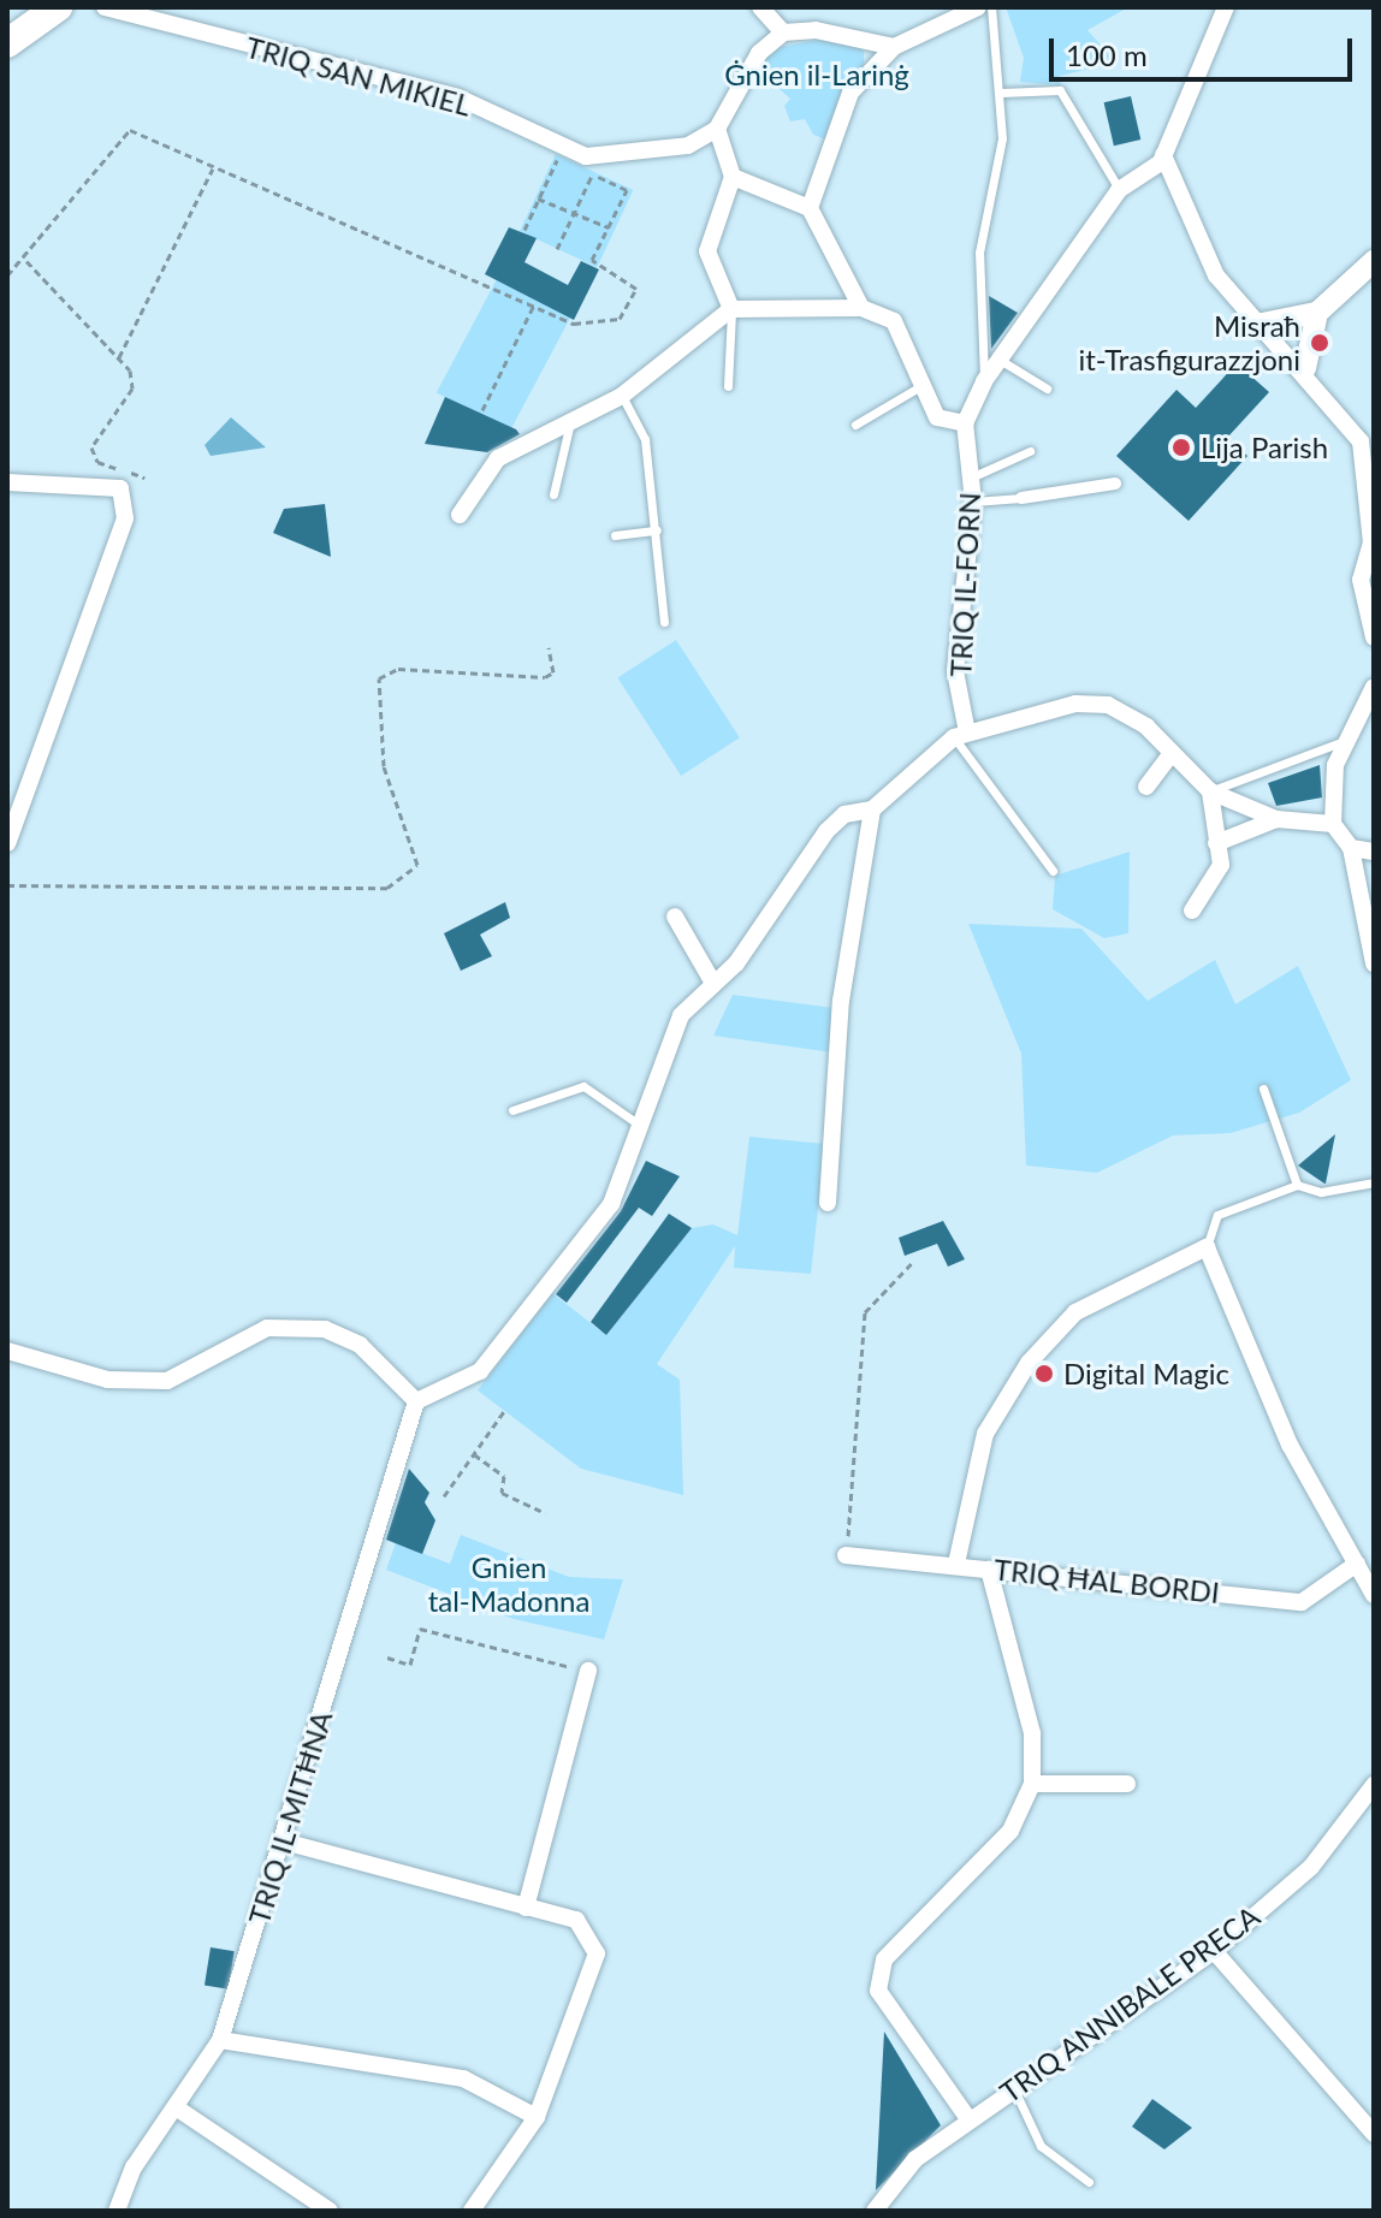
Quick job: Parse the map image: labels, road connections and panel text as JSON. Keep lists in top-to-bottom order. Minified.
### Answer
{"streets":{"street":["TRIQ SAN MIKIEL","TRIQ IL-FORN","TRIQ ĦAL BORDI","TRIQ IL-MITĦNA","TRIQ ANNIBALE PRECA"]},"parks":["Ġnien il-Larinġ","Gnien tal-Madonna"],"places":["Misraħ it-Trasfigurazzjoni","Lija Parish","Digital Magic"],"scale_bar":"100 m"}
